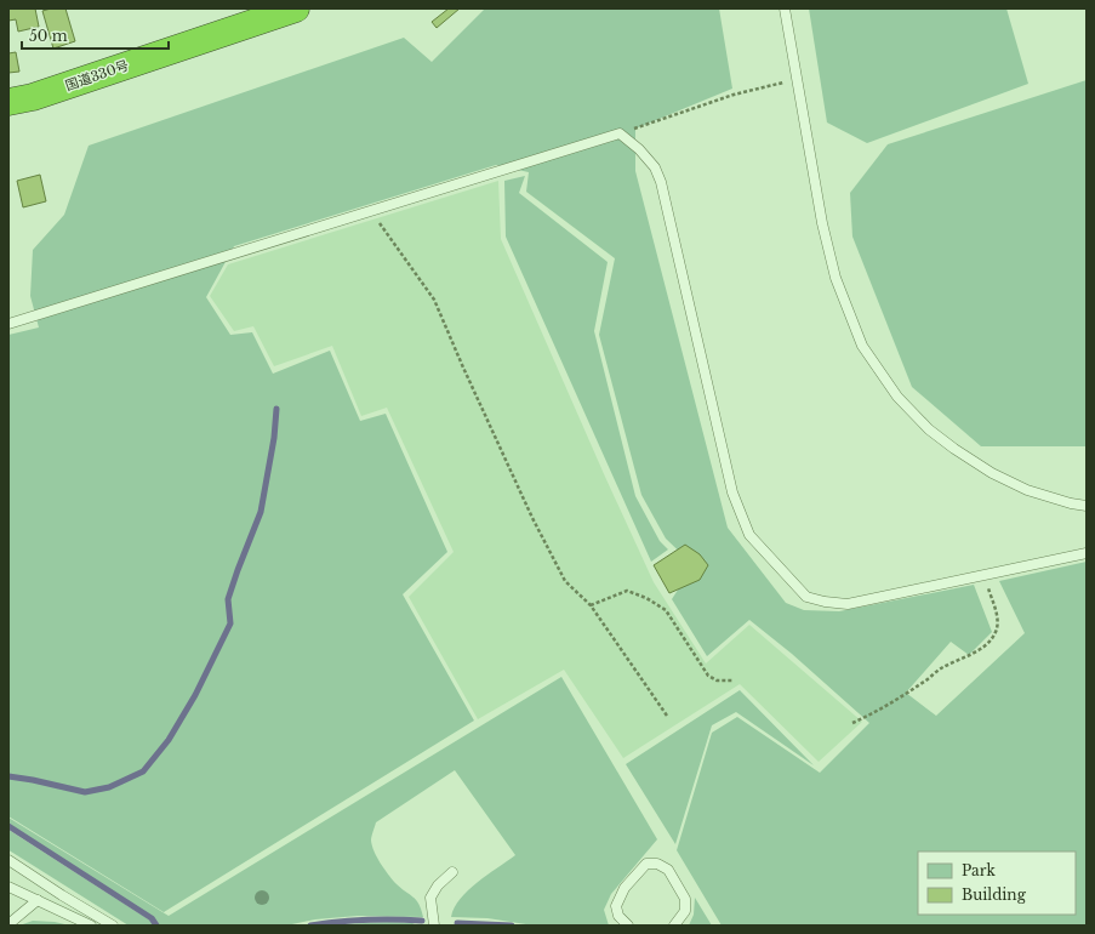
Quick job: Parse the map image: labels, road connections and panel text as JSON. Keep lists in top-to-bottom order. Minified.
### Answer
{"streets":{"highway":["国道330号"]},"legend":["Park","Building"],"scale_bar":"50 m"}
